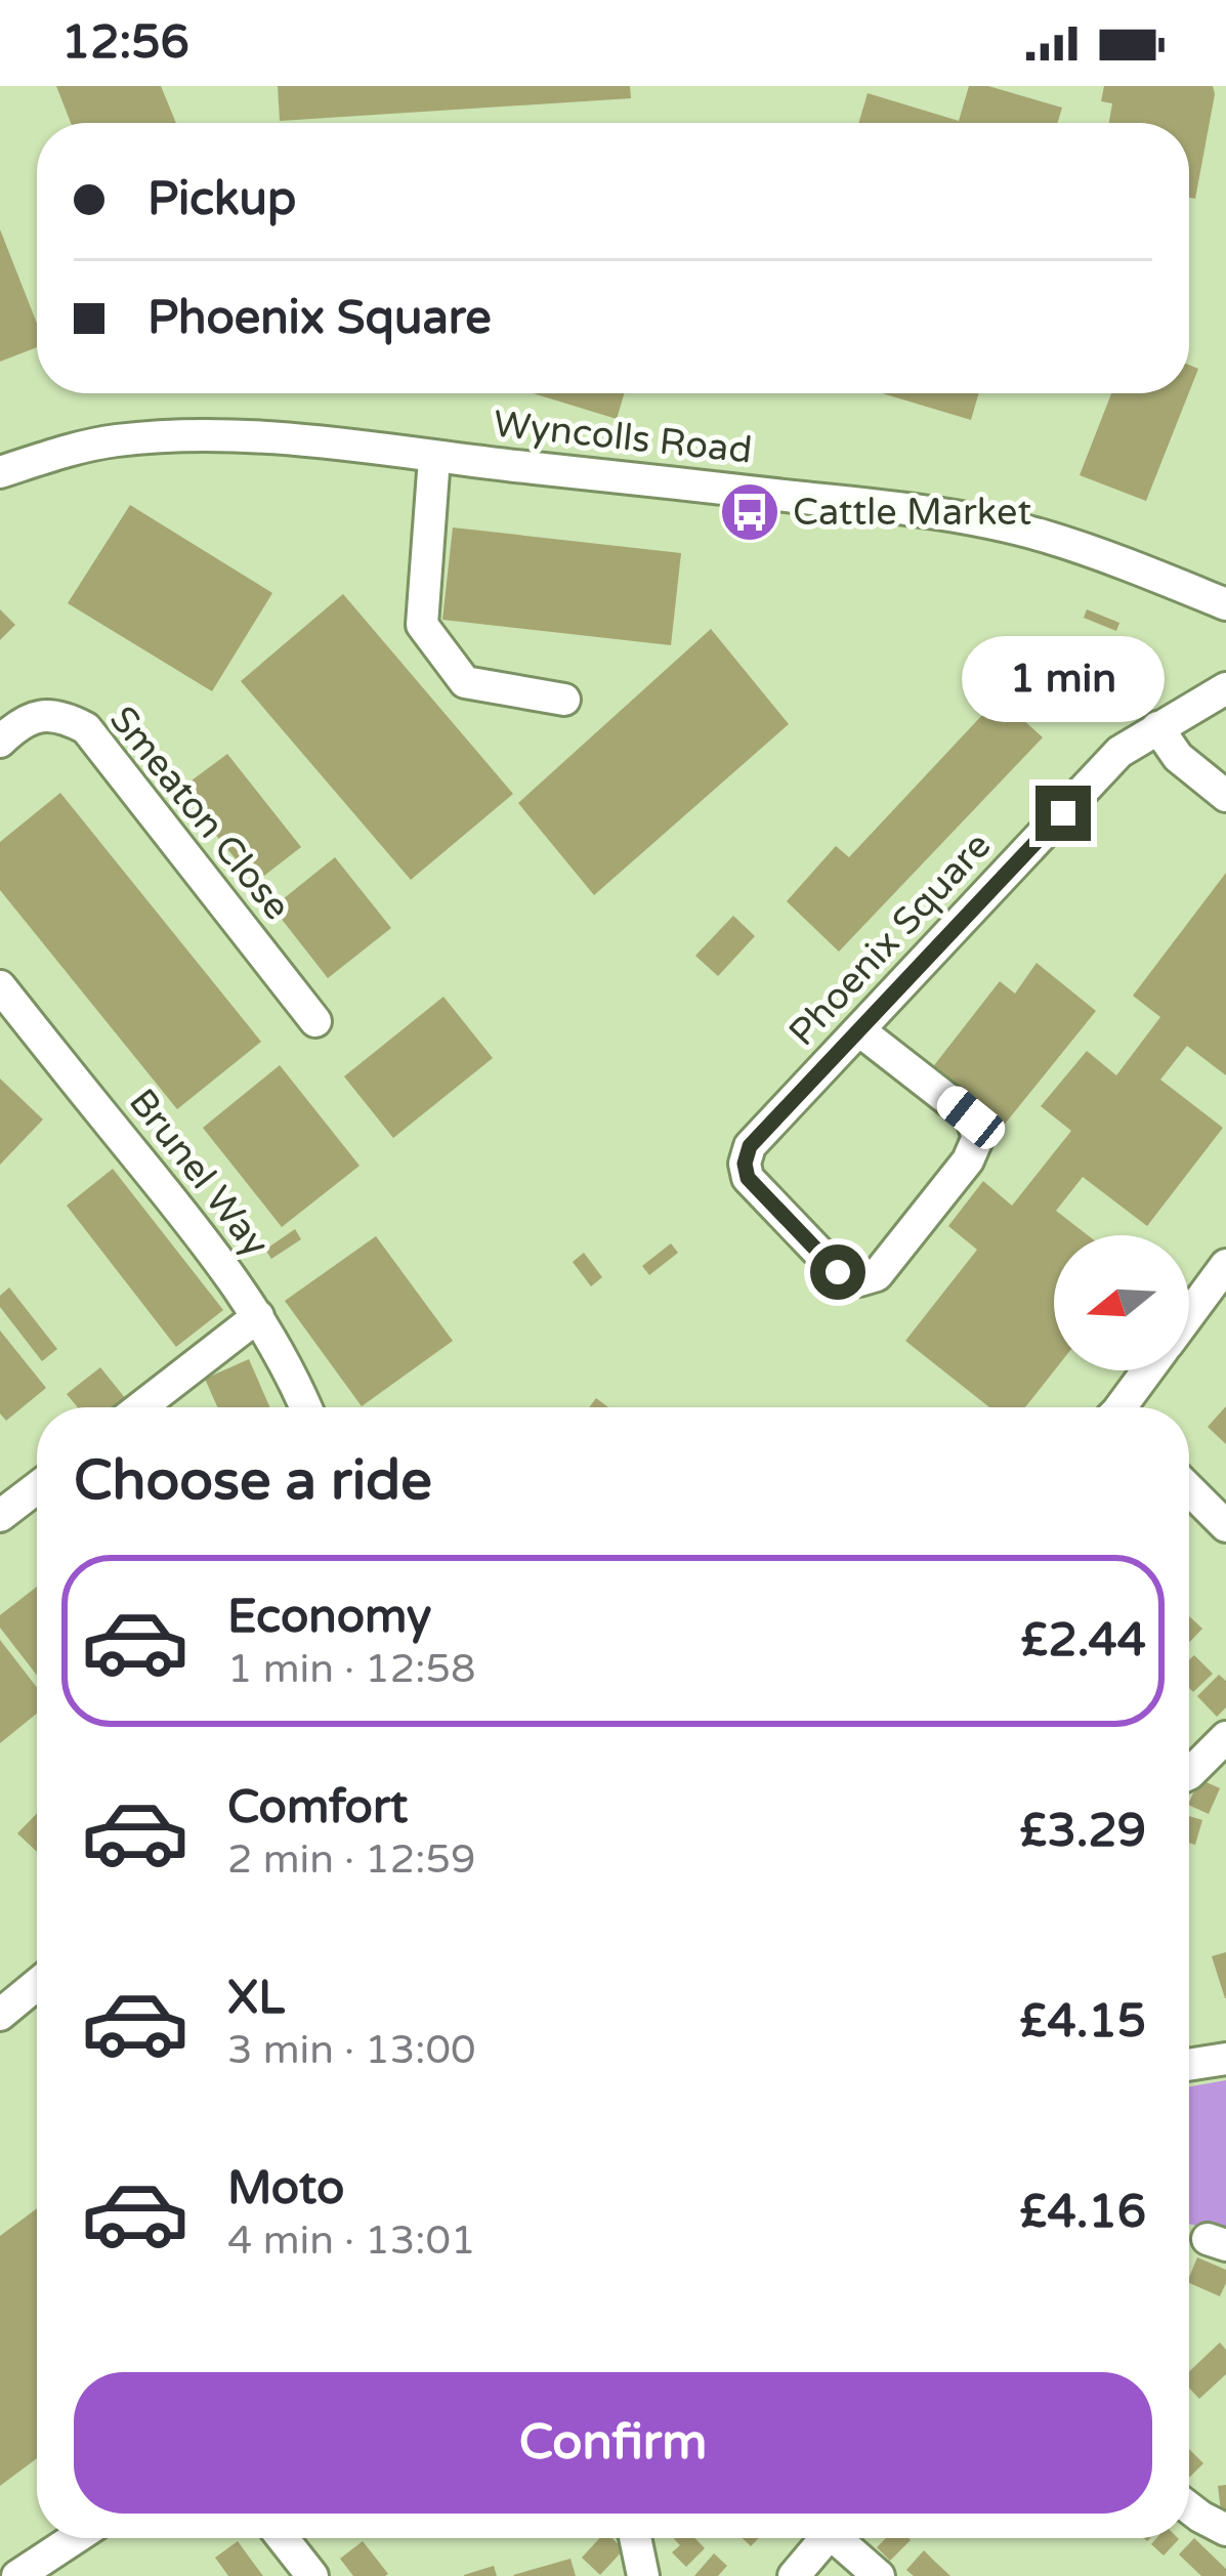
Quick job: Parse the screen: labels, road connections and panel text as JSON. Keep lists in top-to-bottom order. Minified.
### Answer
{"streets":{"street":["Wyncolls Road","Smeaton Close","Phoenix Square","Brunel Way"]},"places":{"bus stop":["Cattle Market"]},"north":"left","page":{"status":"12:56","banner":["Pickup","Phoenix Square"],"bubble":"1 min","heading":"Choose a ride","list":[{"name":"Economy","note":"1 min · 12:58","value":"£2.44"},{"name":"Comfort","note":"2 min · 12:59","value":"£3.29"},{"name":"XL","note":"3 min · 13:00","value":"£4.15"},{"name":"Moto","note":"4 min · 13:01","value":"£4.16"}],"buttons":"Confirm"}}
